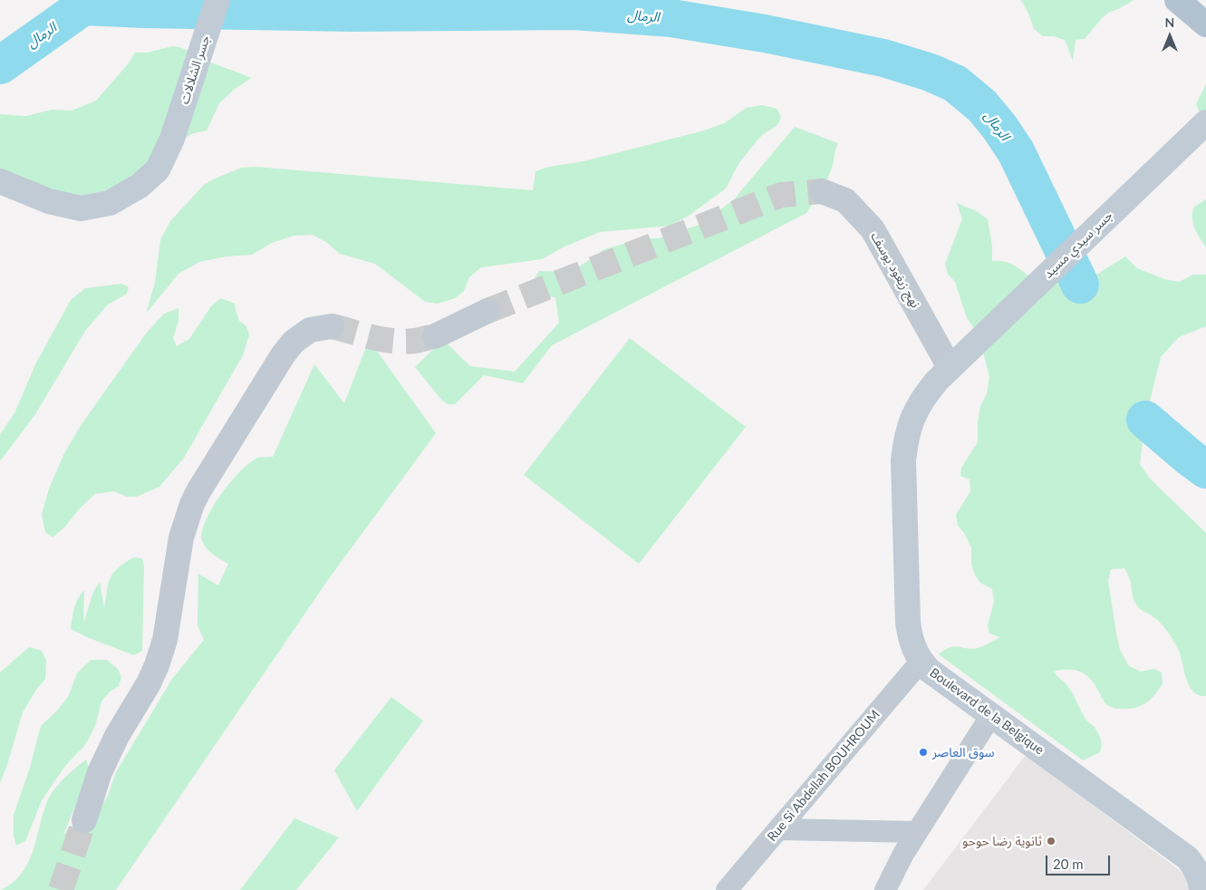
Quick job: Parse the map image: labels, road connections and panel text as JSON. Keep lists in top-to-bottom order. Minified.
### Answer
{"streets":{"main road":["جسر الشلالات","جسر سيدي مسيد","Boulevard de la Belgique"],"street":["نهج زيغود يوسف","Rue Si Abdellah BOUHROUM"]},"crossings":[["جسر سيدي مسيد","نهج زيغود يوسف"],["جسر سيدي مسيد","Boulevard de la Belgique"],["نهج زيغود يوسف","Boulevard de la Belgique"],["Boulevard de la Belgique","Rue Si Abdellah BOUHROUM"]],"water":["الرمال"],"places":["سوق العاصر","ثانوية رضا حوحو"],"scale_bar":"20 m","north":"top"}
